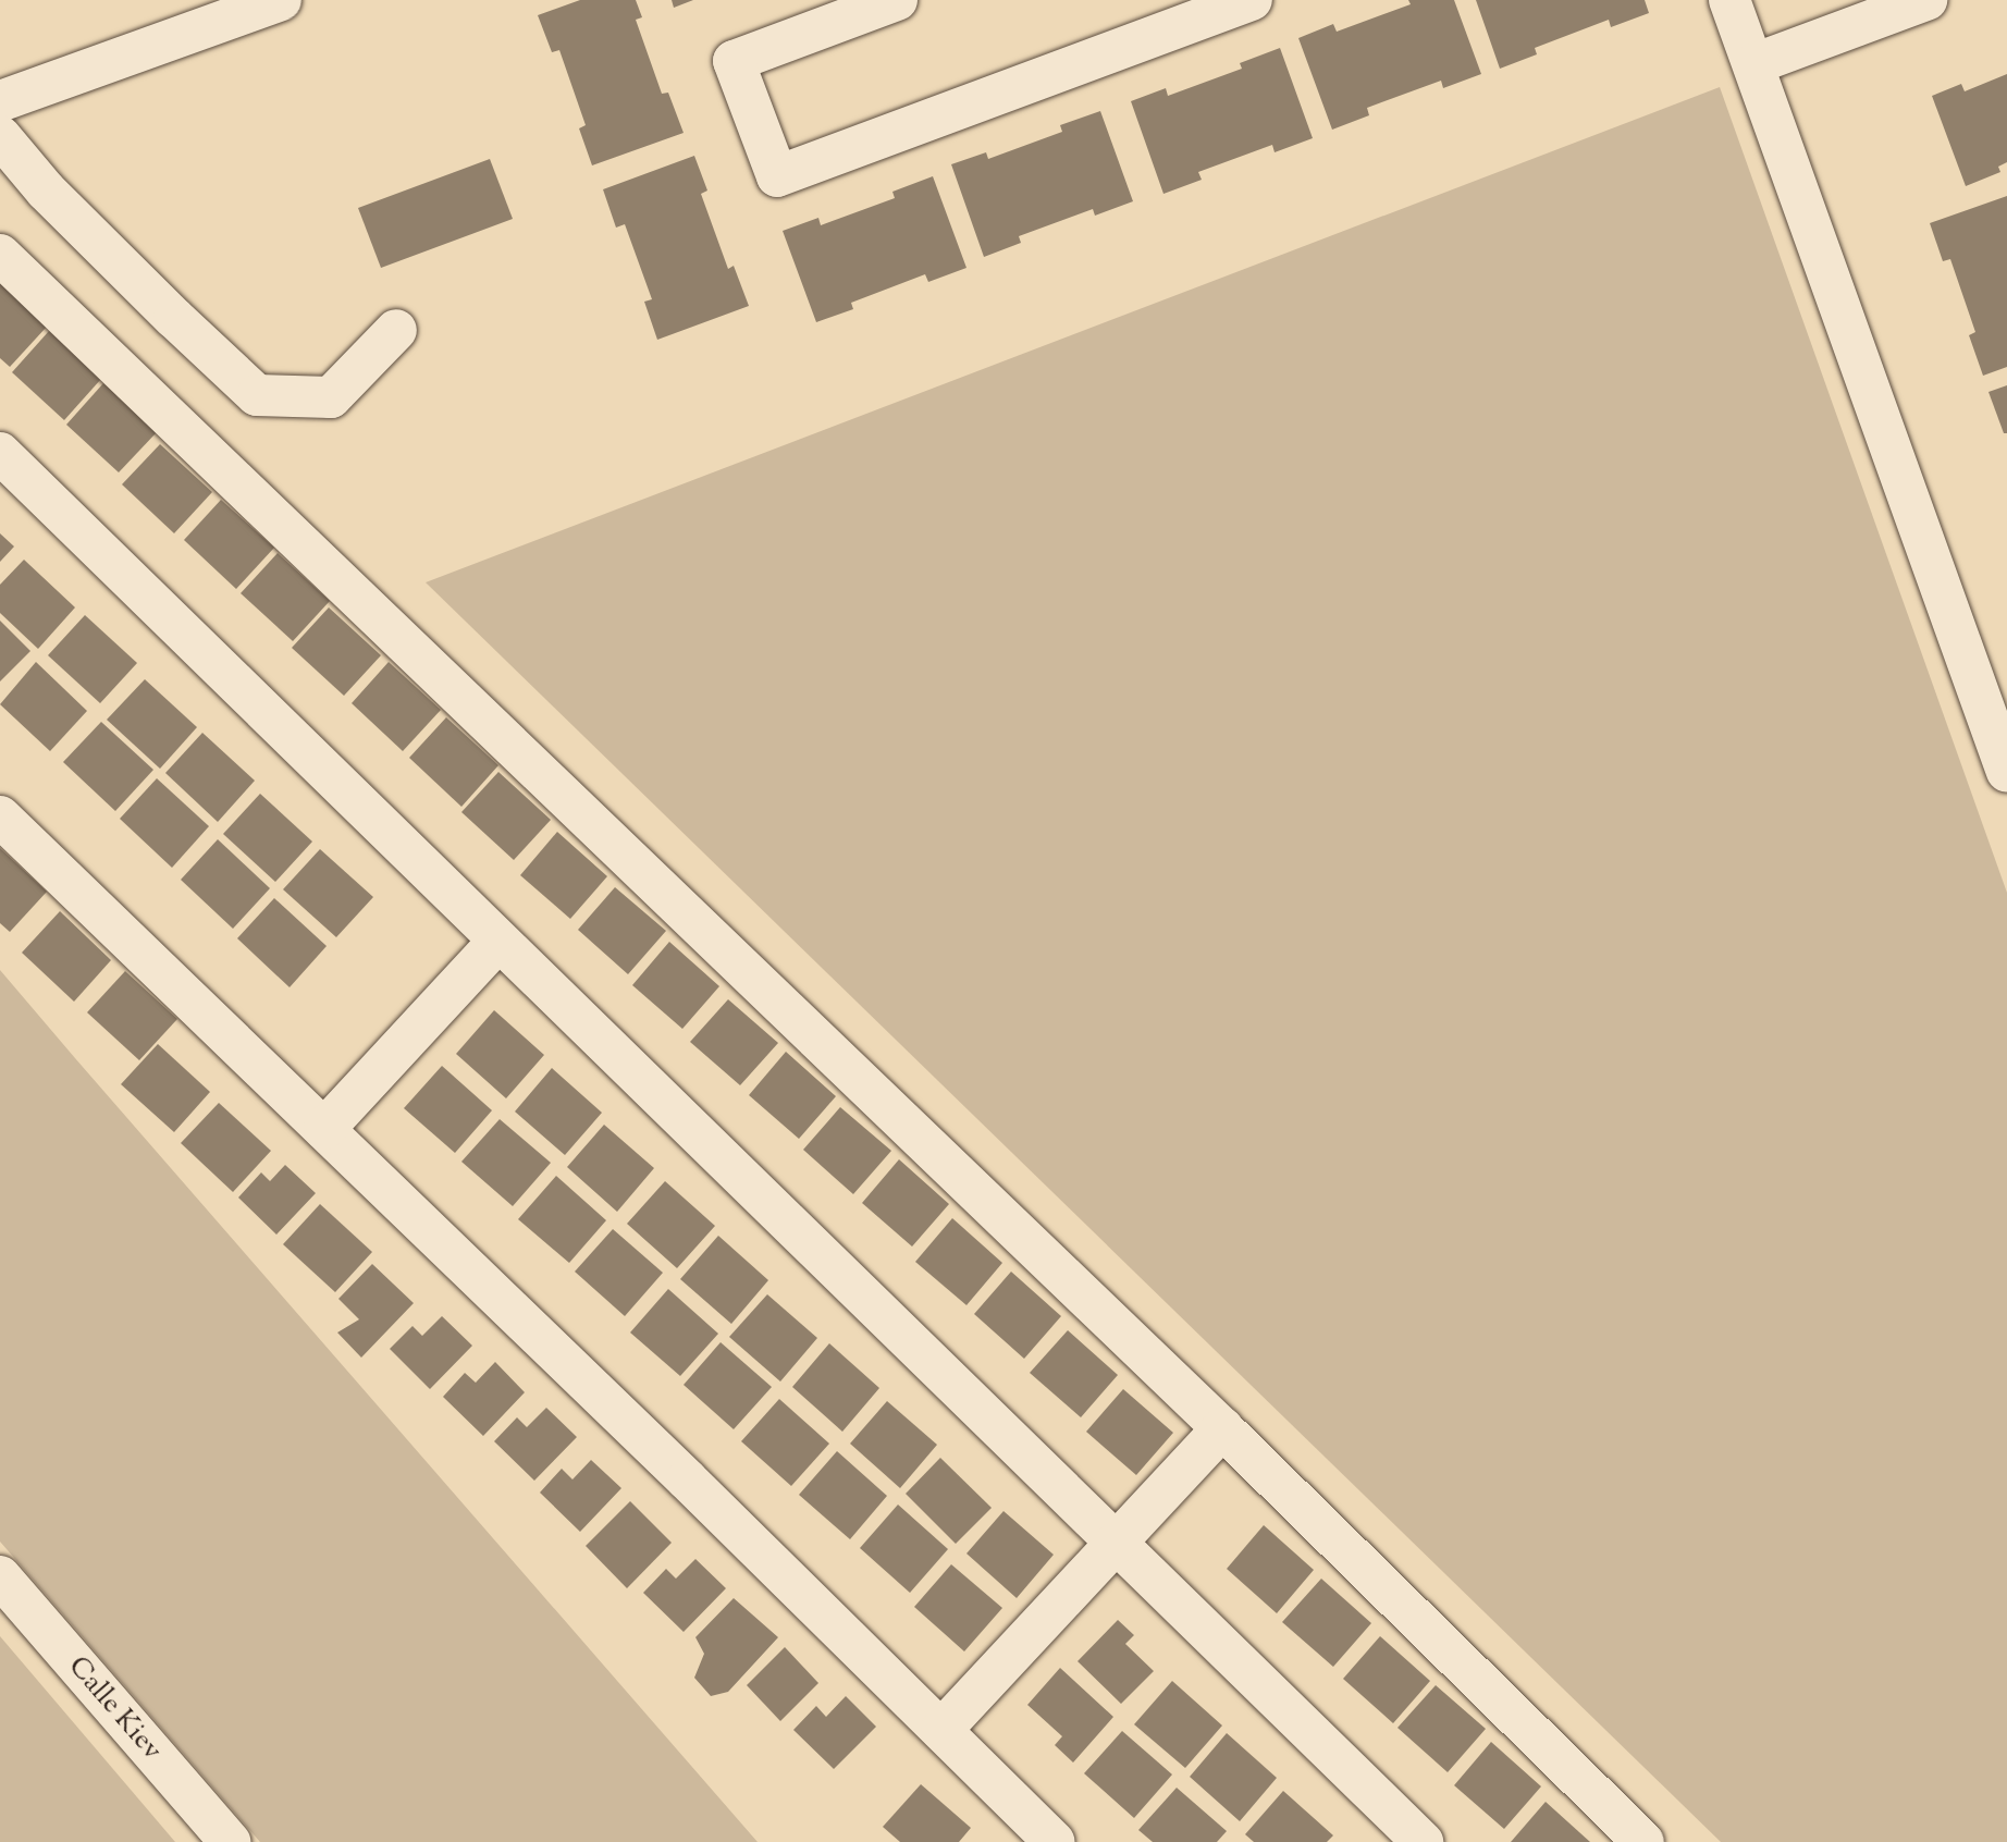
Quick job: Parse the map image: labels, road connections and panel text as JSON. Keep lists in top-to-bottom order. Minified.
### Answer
{"streets":{"street":["Calle Kiev"]}}
